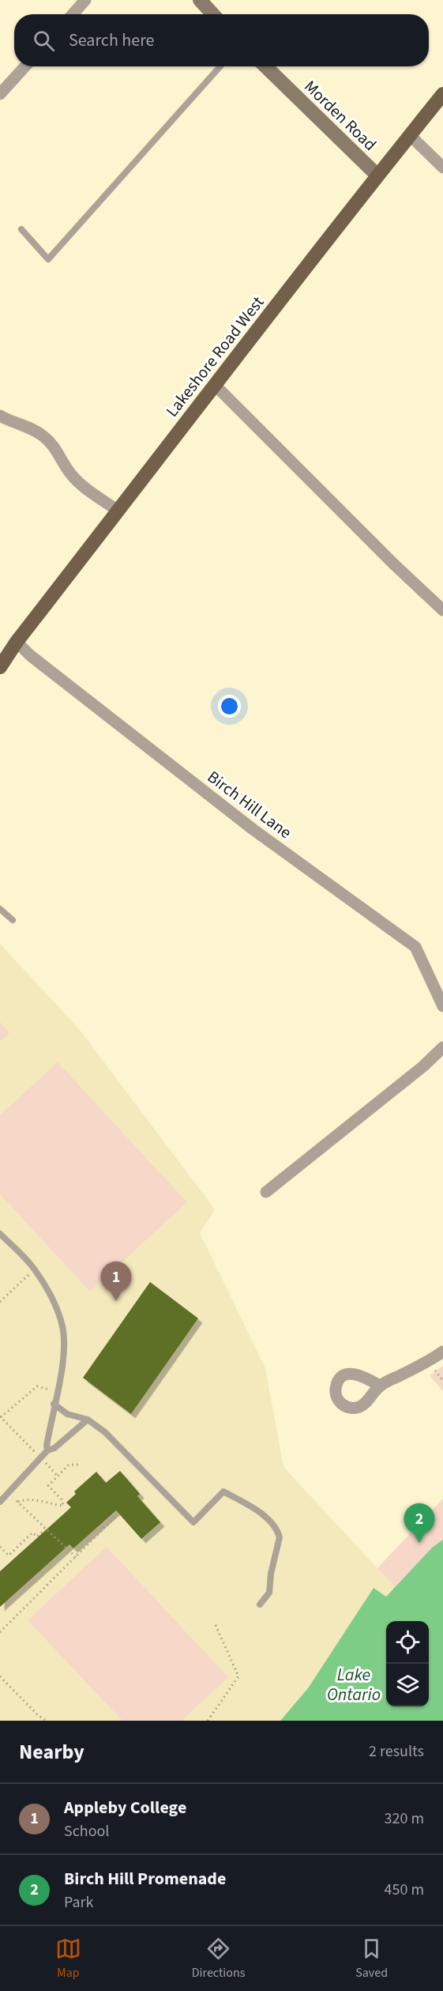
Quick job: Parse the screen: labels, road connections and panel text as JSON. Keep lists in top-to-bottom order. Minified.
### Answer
{"streets":{"main road":["Lakeshore Road West"],"street":["Morden Road","Birch Hill Lane"]},"crossings":[["Morden Road","Lakeshore Road West"],["Lakeshore Road West","Birch Hill Lane"]],"water":["Lake Ontario"],"page":{"search":"Search here","pins":["1","2"],"heading":["Nearby","2 results"],"list":[{"mark":"1","name":"Appleby College","note":"School","value":"320 m"},{"mark":"2","name":"Birch Hill Promenade","note":"Park","value":"450 m"}],"nav":["Map","Directions","Saved"]}}
